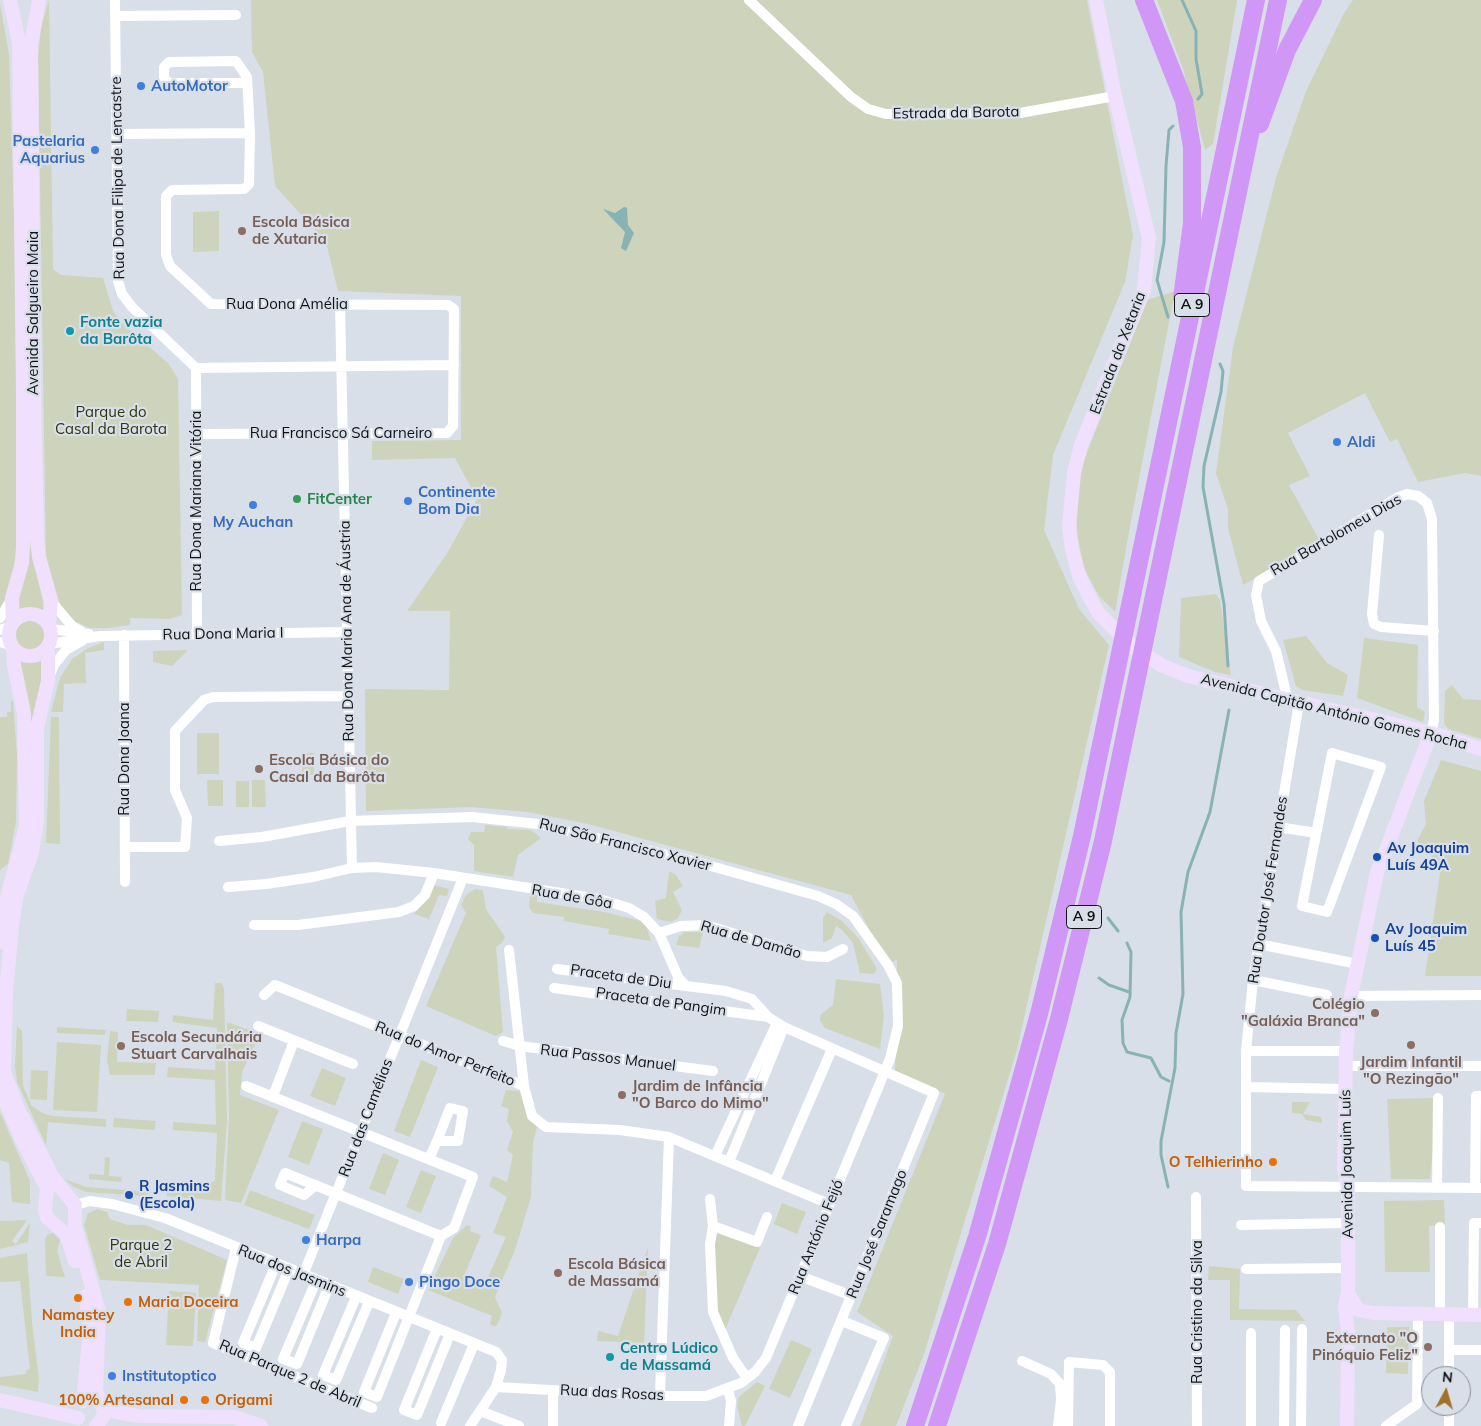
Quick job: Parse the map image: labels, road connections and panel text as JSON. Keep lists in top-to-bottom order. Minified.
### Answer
{"streets":{"highway":["A 9"],"street":["Estrada da Barota","Rua Dona Filipa de Lencastre","Rua Dona Amélia","Avenida Salgueiro Maia","Estrada da Xetaria","Rua Francisco Sá Carneiro","Rua Dona Mariana Vitória","Rua Bartolomeu Dias","Rua Dona Maria Ana de Áustria","Rua Dona Maria I","Avenida Capitão António Gomes Rocha","Rua Dona Joana","Rua São Francisco Xavier","Rua Doutor José Fernandes","Rua de Gôa","Rua de Damão","Praceta de Diu","Praceta de Pangim","Rua do Amor Perfeito","Rua Passos Manuel","Rua das Camélias","Avenida Joaquim Luís","Rua José Saramago","Rua António Feijó","Rua dos Jasmins","Rua Cristino da Silva","Rua Parque 2 de Abril","Rua das Rosas"]},"crossings":[["Estrada da Barota","Estrada da Xetaria"],["Rua Dona Filipa de Lencastre","Rua Dona Mariana Vitória"],["Rua Dona Amélia","Rua Francisco Sá Carneiro"],["Rua Dona Amélia","Rua Dona Maria Ana de Áustria"],["Avenida Salgueiro Maia","Rua Dona Maria I"],["Estrada da Xetaria","Avenida Capitão António Gomes Rocha"],["Rua Francisco Sá Carneiro","Rua Dona Mariana Vitória"],["Rua Francisco Sá Carneiro","Rua Dona Maria Ana de Áustria"],["Rua Dona Mariana Vitória","Rua Dona Maria I"],["Rua Bartolomeu Dias","Avenida Capitão António Gomes Rocha"],["Rua Bartolomeu Dias","Rua Doutor José Fernandes"],["Rua Bartolomeu Dias","Avenida Joaquim Luís"],["Rua Dona Maria Ana de Áustria","Rua Dona Maria I"],["Rua Dona Maria Ana de Áustria","Rua São Francisco Xavier"],["Rua Dona Maria Ana de Áustria","Rua de Gôa"],["Rua Dona Maria I","Rua Dona Joana"],["Avenida Capitão António Gomes Rocha","Rua Doutor José Fernandes"],["Avenida Capitão António Gomes Rocha","Avenida Joaquim Luís"],["Rua São Francisco Xavier","Rua José Saramago"],["Rua São Francisco Xavier","Rua António Feijó"],["Rua Doutor José Fernandes","Avenida Joaquim Luís"],["Rua de Gôa","Rua de Damão"],["Rua de Gôa","Praceta de Diu"],["Rua de Gôa","Rua das Camélias"],["Rua do Amor Perfeito","Rua das Camélias"],["Rua do Amor Perfeito","Rua António Feijó"],["Rua das Camélias","Rua dos Jasmins"],["Rua José Saramago","Rua António Feijó"],["Rua António Feijó","Rua das Rosas"],["Rua dos Jasmins","Rua Parque 2 de Abril"],["Rua dos Jasmins","Rua das Rosas"]],"parks":["Parque do Casal da Barota","Parque 2 de Abril"],"places":["AutoMotor","Pastelaria Aquarius","Escola Básica de Xutaria","Fonte vazia da Barôta","Aldi","FitCenter","Continente Bom Dia","My Auchan","Escola Básica do Casal da Barôta","Av Joaquim Luís 49A","Av Joaquim Luís 45","Colégio \"Galáxia Branca\"","Jardim Infantil \"O Rezingão\"","Escola Secundária Stuart Carvalhais","Jardim de Infância \"O Barco do Mimo\"","O Telhierinho","R Jasmins (Escola)","Harpa","Escola Básica de Massamá","Pingo Doce","Namastey India","Maria Doceira","Externato \"O Pinóquio Feliz\"","Centro Lúdico de Massamá","Institutoptico","100% Artesanal","Origami"],"north":"top"}
